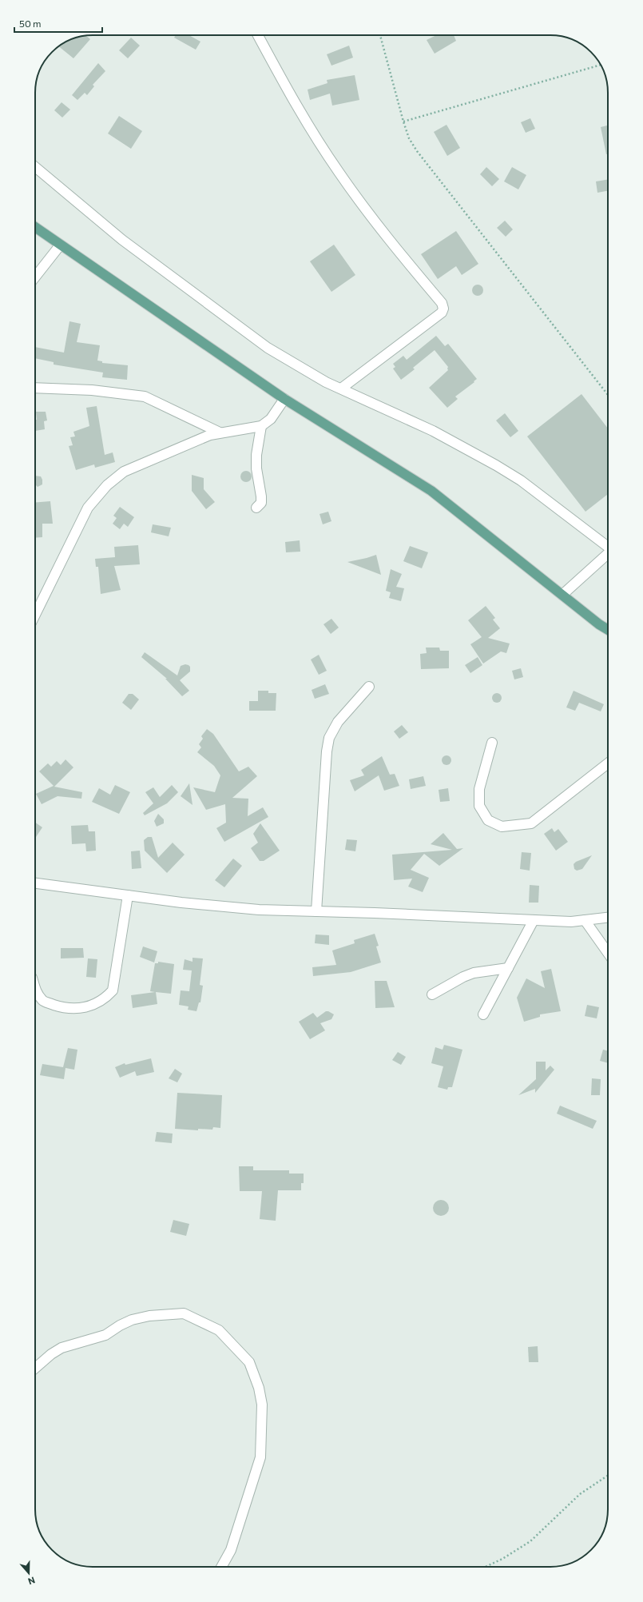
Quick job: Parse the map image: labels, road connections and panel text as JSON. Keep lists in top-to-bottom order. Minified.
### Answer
{"scale_bar":"50 m","north":"bottom"}
